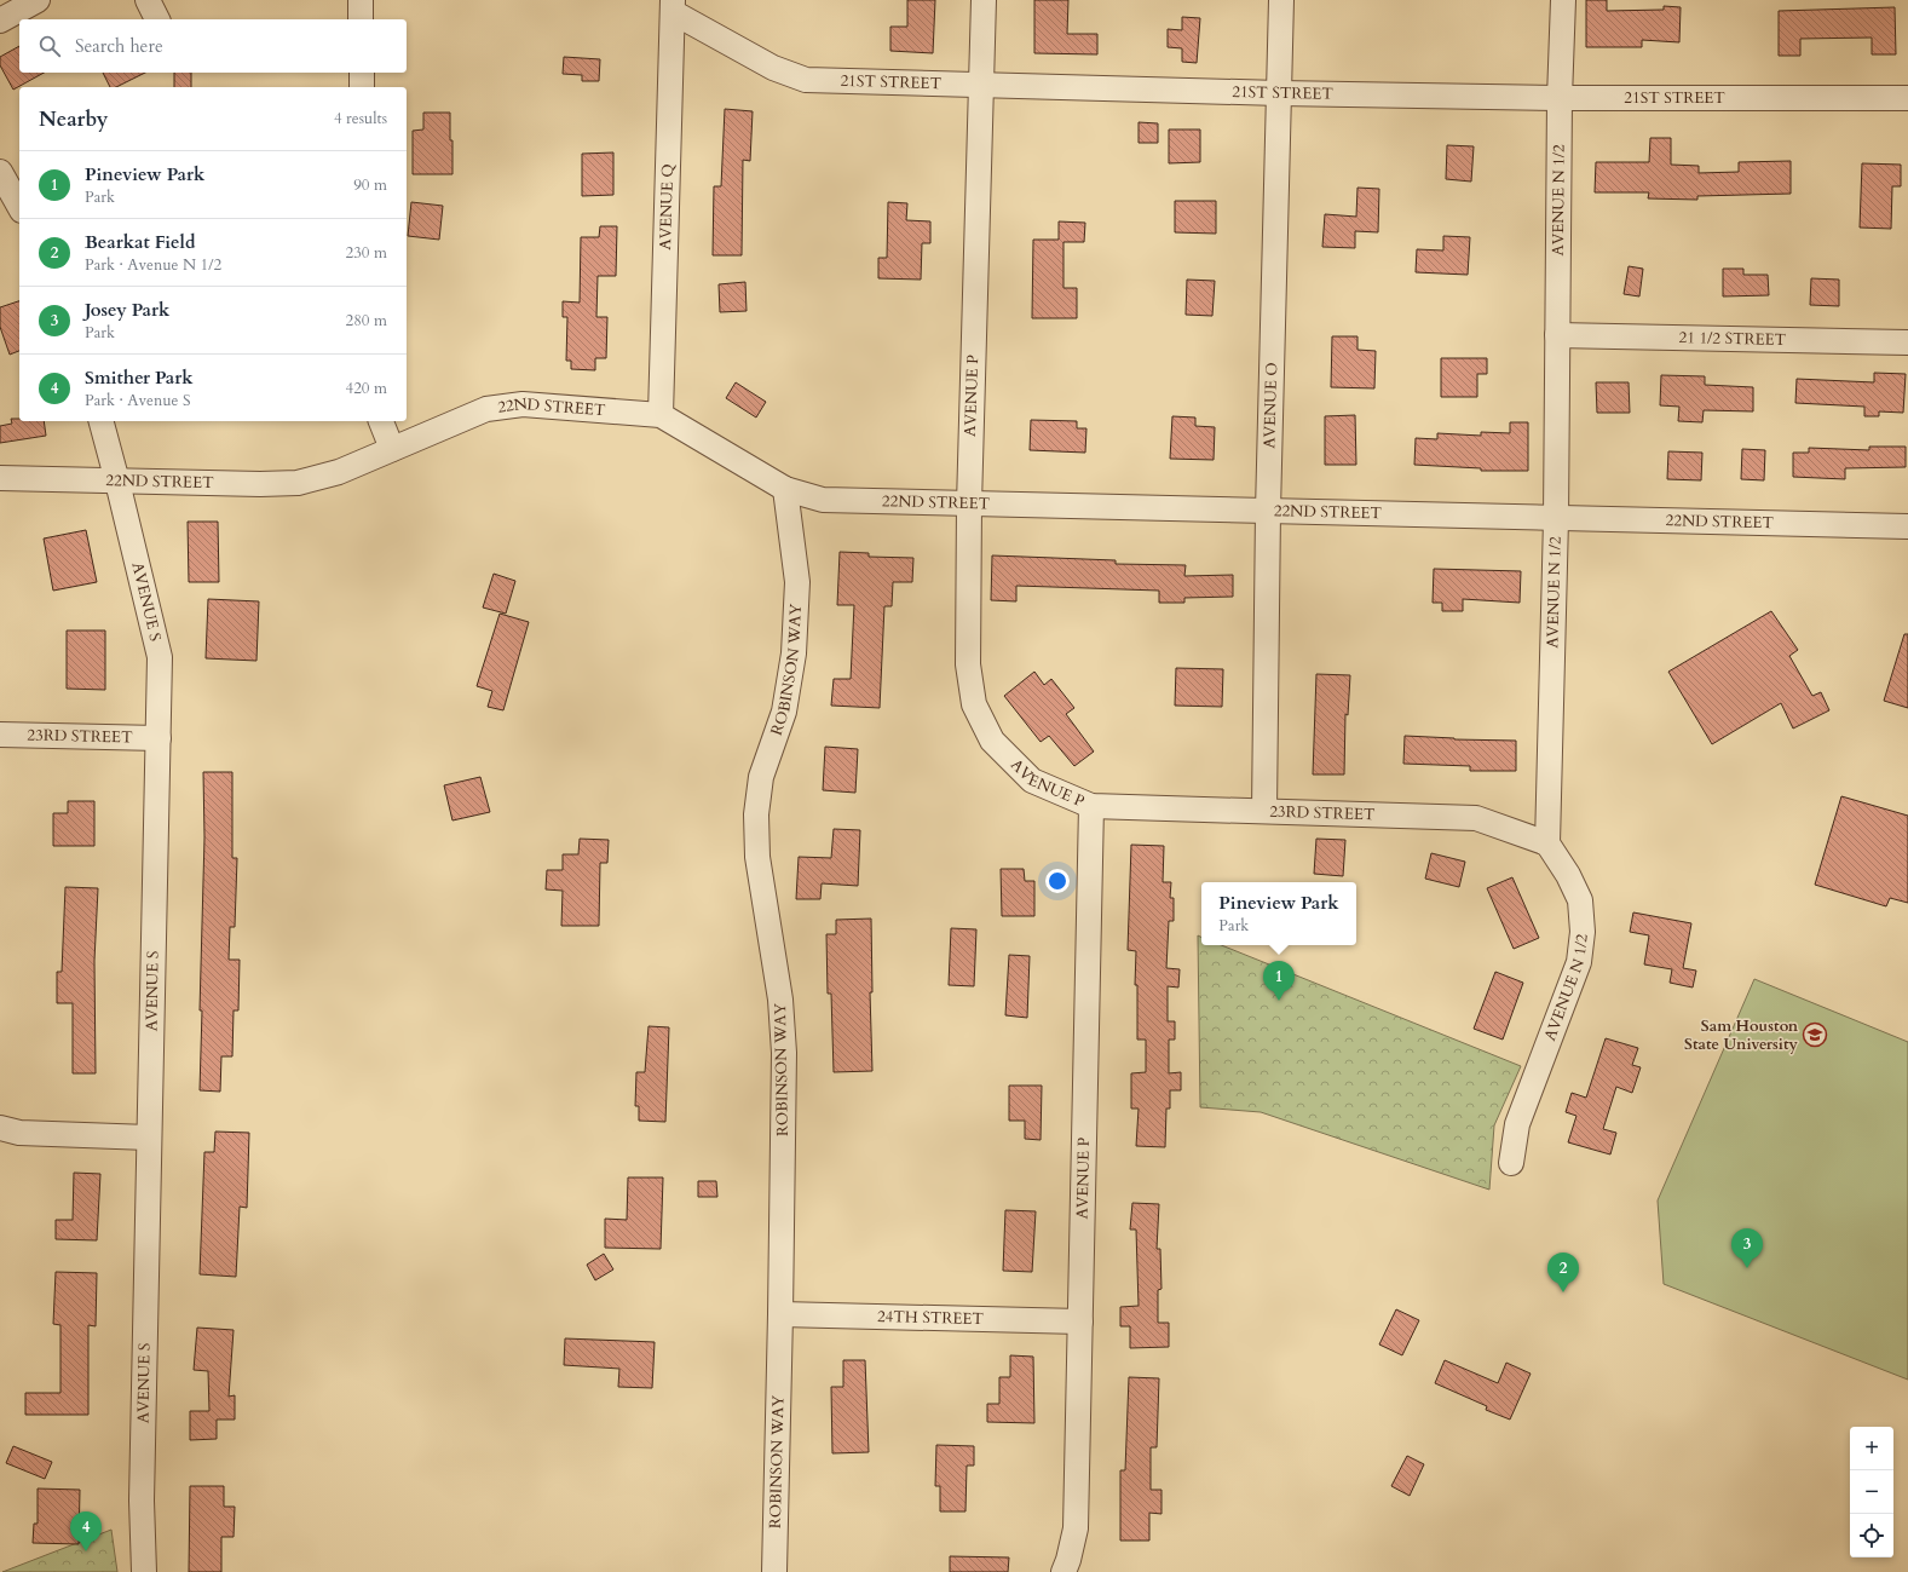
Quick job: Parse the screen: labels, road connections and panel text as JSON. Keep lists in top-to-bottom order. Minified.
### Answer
{"streets":{"street":["21ST STREET","AVENUE N 1/2","AVENUE Q","21 1/2 STREET","AVENUE P","AVENUE O","22ND STREET","AVENUE S","ROBINSON WAY","23RD STREET","24TH STREET"]},"crossings":[["21ST STREET","AVENUE N 1/2"],["21ST STREET","AVENUE Q"],["21ST STREET","AVENUE P"],["21ST STREET","AVENUE O"],["AVENUE N 1/2","21 1/2 STREET"],["AVENUE N 1/2","22ND STREET"],["AVENUE N 1/2","23RD STREET"],["AVENUE Q","22ND STREET"],["AVENUE P","22ND STREET"],["AVENUE P","23RD STREET"],["AVENUE P","24TH STREET"],["AVENUE O","22ND STREET"],["AVENUE O","23RD STREET"],["22ND STREET","AVENUE S"],["22ND STREET","ROBINSON WAY"],["AVENUE S","23RD STREET"],["ROBINSON WAY","24TH STREET"]],"places":{"school or university":["Sam Houston State University"]},"page":{"search":"Search here","heading":["Nearby","4 results"],"list":[{"mark":"1","name":"Pineview Park","note":"Park","value":"90 m"},{"mark":"2","name":"Bearkat Field","note":"Park · Avenue N 1/2","value":"230 m"},{"mark":"3","name":"Josey Park","note":"Park","value":"280 m"},{"mark":"4","name":"Smither Park","note":"Park · Avenue S","value":"420 m"}],"popup":["Pineview Park","Park"],"pins":["1","3","2","4"],"map_buttons":["+","−"]}}
